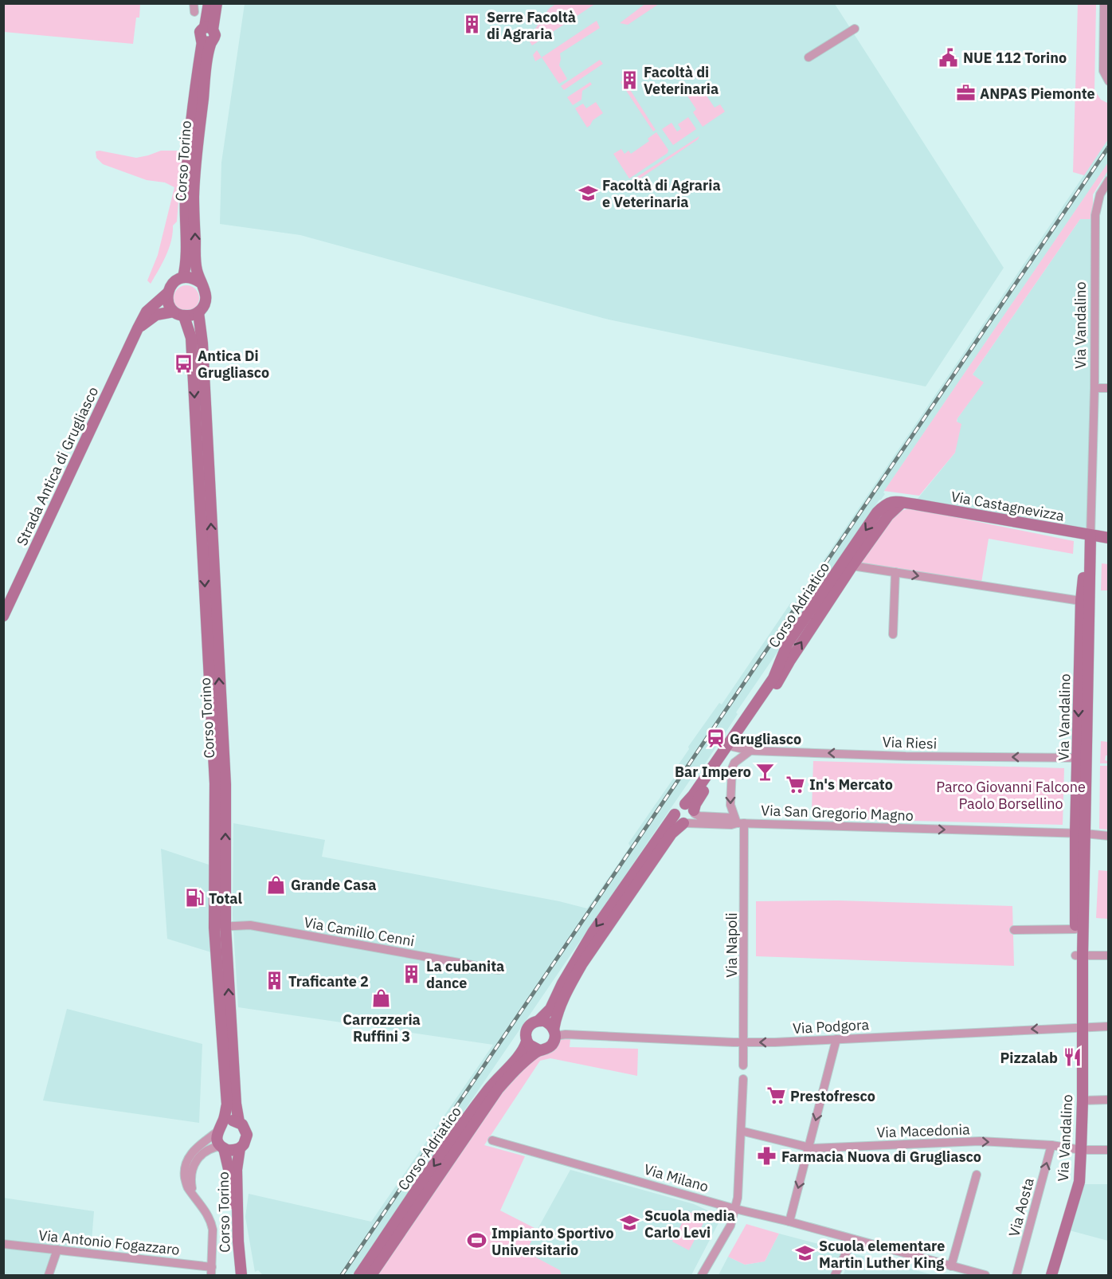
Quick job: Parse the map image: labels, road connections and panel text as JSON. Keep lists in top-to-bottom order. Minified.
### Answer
{"streets":{"street":["Corso Torino","Via Vandalino","Strada Antica di Grugliasco","Via Castagnevizza","Corso Adriatico","Via Riesi","Via San Gregorio Magno","Via Camillo Cenni","Via Napoli","Via Podgora","Via Macedonia","Via Milano","Via Aosta","Via Antonio Fogazzaro"]},"crossings":[["Corso Torino","Strada Antica di Grugliasco"],["Corso Torino","Via Camillo Cenni"],["Via Vandalino","Via Castagnevizza"],["Via Vandalino","Corso Adriatico"],["Via Vandalino","Via Riesi"],["Via Vandalino","Via San Gregorio Magno"],["Via Vandalino","Via Podgora"],["Via Vandalino","Via Macedonia"],["Via Castagnevizza","Corso Adriatico"],["Corso Adriatico","Via Riesi"],["Corso Adriatico","Via San Gregorio Magno"],["Corso Adriatico","Via Podgora"],["Via Riesi","Via Napoli"],["Via San Gregorio Magno","Via Napoli"],["Via Napoli","Via Podgora"],["Via Macedonia","Via Aosta"]],"one_way":["Via Riesi","Via San Gregorio Magno","Via Podgora","Via Macedonia"],"parks":["Parco Giovanni Falcone Paolo Borsellino"],"places":{"building":["Serre Facoltà di Agraria","Facoltà di Veterinaria","La cubanita dance","Traficante 2"],"public building":["NUE 112 Torino"],"office":["ANPAS Piemonte"],"school or university":["Facoltà di Agraria e Veterinaria","Scuola media Carlo Levi","Scuola elementare Martin Luther King"],"bus stop":["Antica Di Grugliasco"],"station":["Grugliasco"],"bar":["Bar Impero"],"supermarket":["In's Mercato","Prestofresco"],"shop":["Grande Casa","Carrozzeria Ruffini 3"],"fuel station":["Total"],"restaurant":["Pizzalab"],"pharmacy":["Farmacia Nuova di Grugliasco"],"sports":["Impianto Sportivo Universitario"]}}
